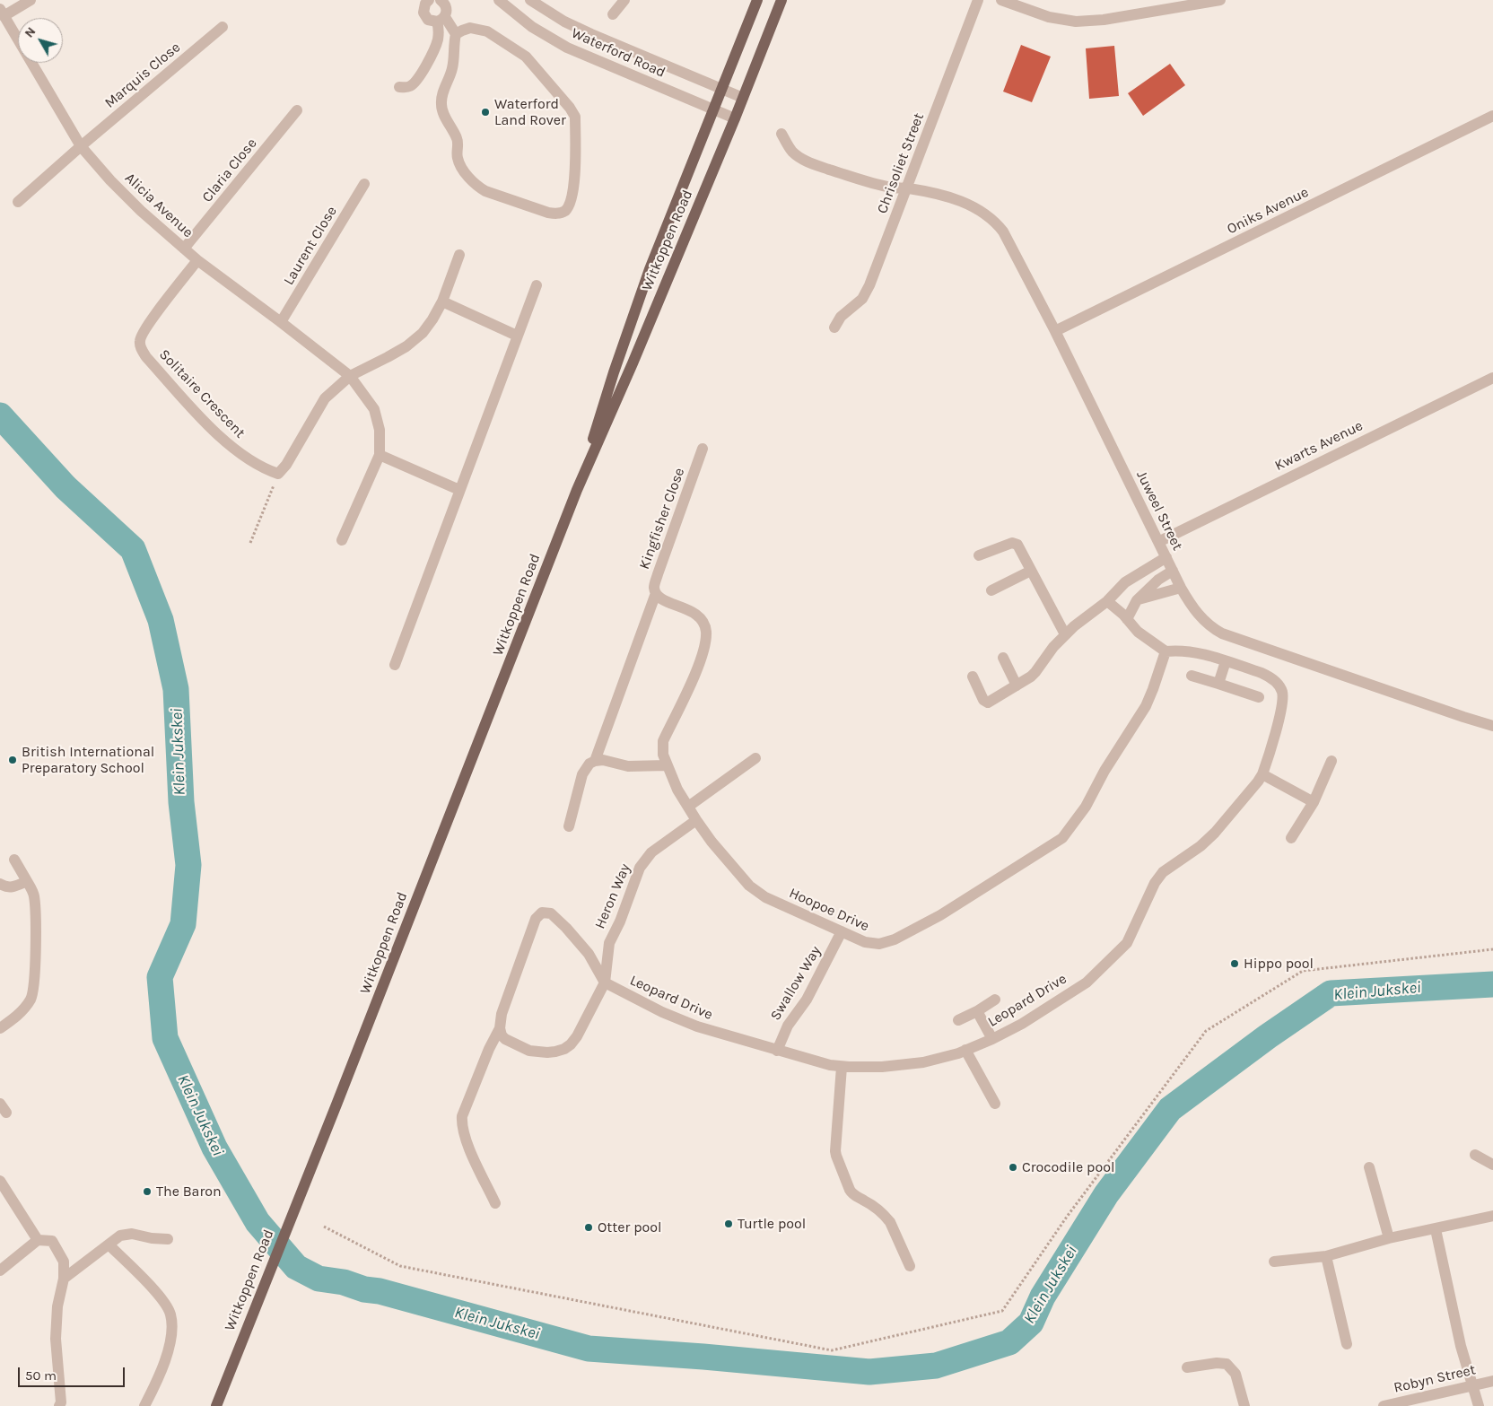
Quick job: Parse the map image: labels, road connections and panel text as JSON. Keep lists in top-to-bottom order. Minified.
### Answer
{"streets":{"main road":["Witkoppen Road"],"street":["Waterford Road","Marquis Close","Chrisoliet Street","Claria Close","Alicia Avenue","Oniks Avenue","Laurent Close","Solitaire Crescent","Kwarts Avenue","Juweel Street","Kingfisher Close","Heron Way","Hoopoe Drive","Swallow Way","Leopard Drive","Robyn Street"]},"crossings":[["Waterford Road","Witkoppen Road"],["Marquis Close","Alicia Avenue"],["Chrisoliet Street","Juweel Street"],["Claria Close","Alicia Avenue"],["Alicia Avenue","Laurent Close"],["Alicia Avenue","Solitaire Crescent"],["Oniks Avenue","Juweel Street"],["Kwarts Avenue","Juweel Street"],["Kingfisher Close","Hoopoe Drive"],["Heron Way","Hoopoe Drive"],["Heron Way","Leopard Drive"],["Hoopoe Drive","Swallow Way"],["Swallow Way","Leopard Drive"]],"water":["Klein Jukskei"],"places":["Waterford Land Rover","British International Preparatory School","Hippo pool","Crocodile pool","The Baron","Turtle pool","Otter pool"],"scale_bar":"50 m","north":"top left"}
